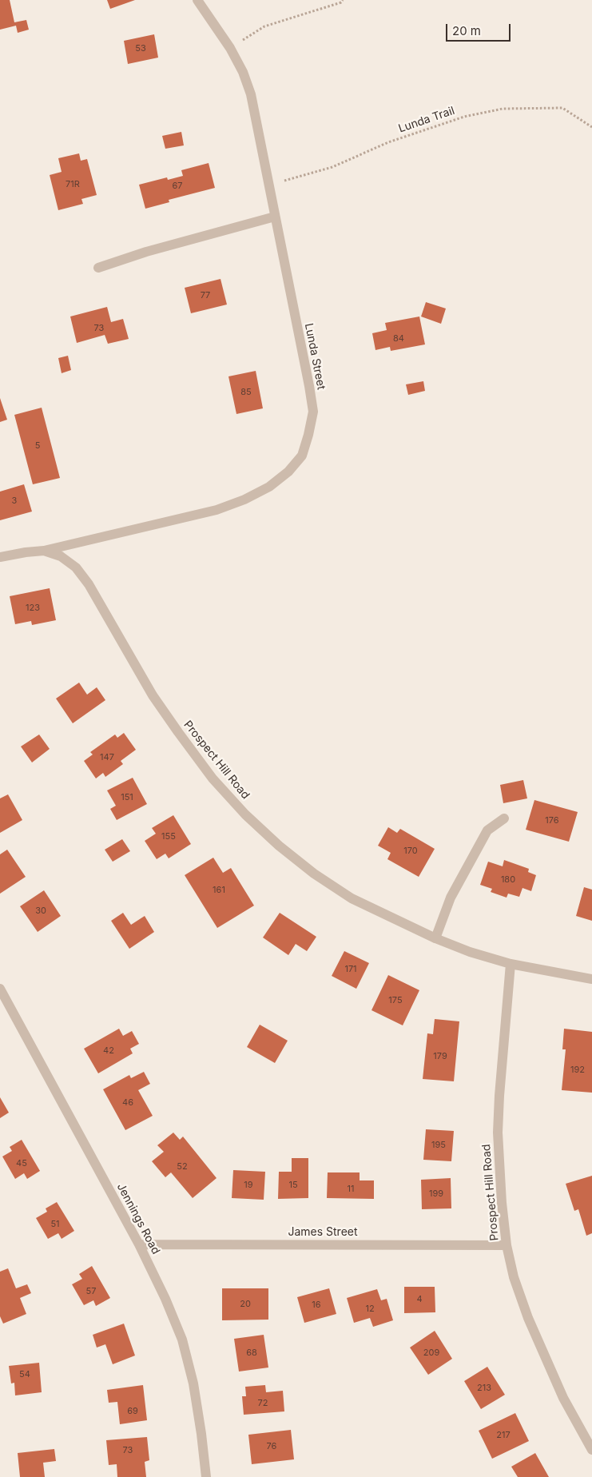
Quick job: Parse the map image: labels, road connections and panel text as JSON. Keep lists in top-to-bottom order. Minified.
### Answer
{"streets":{"street":["Lunda Street","Prospect Hill Road","Jennings Road","James Street"],"path":["Lunda Trail"]},"crossings":[["Lunda Trail","Lunda Street"],["Lunda Street","Prospect Hill Road"],["Prospect Hill Road","James Street"],["Jennings Road","James Street"]],"house_numbers":["53","71R","67","77","73","84","85","5","3","123","147","151","176","155","170","180","161","30","171","175","42","179","192","46","195","45","52","19","15","11","199","51","57","4","20","16","12","68","209","54","213","72","69","217","76","73"],"scale_bar":"20 m"}
